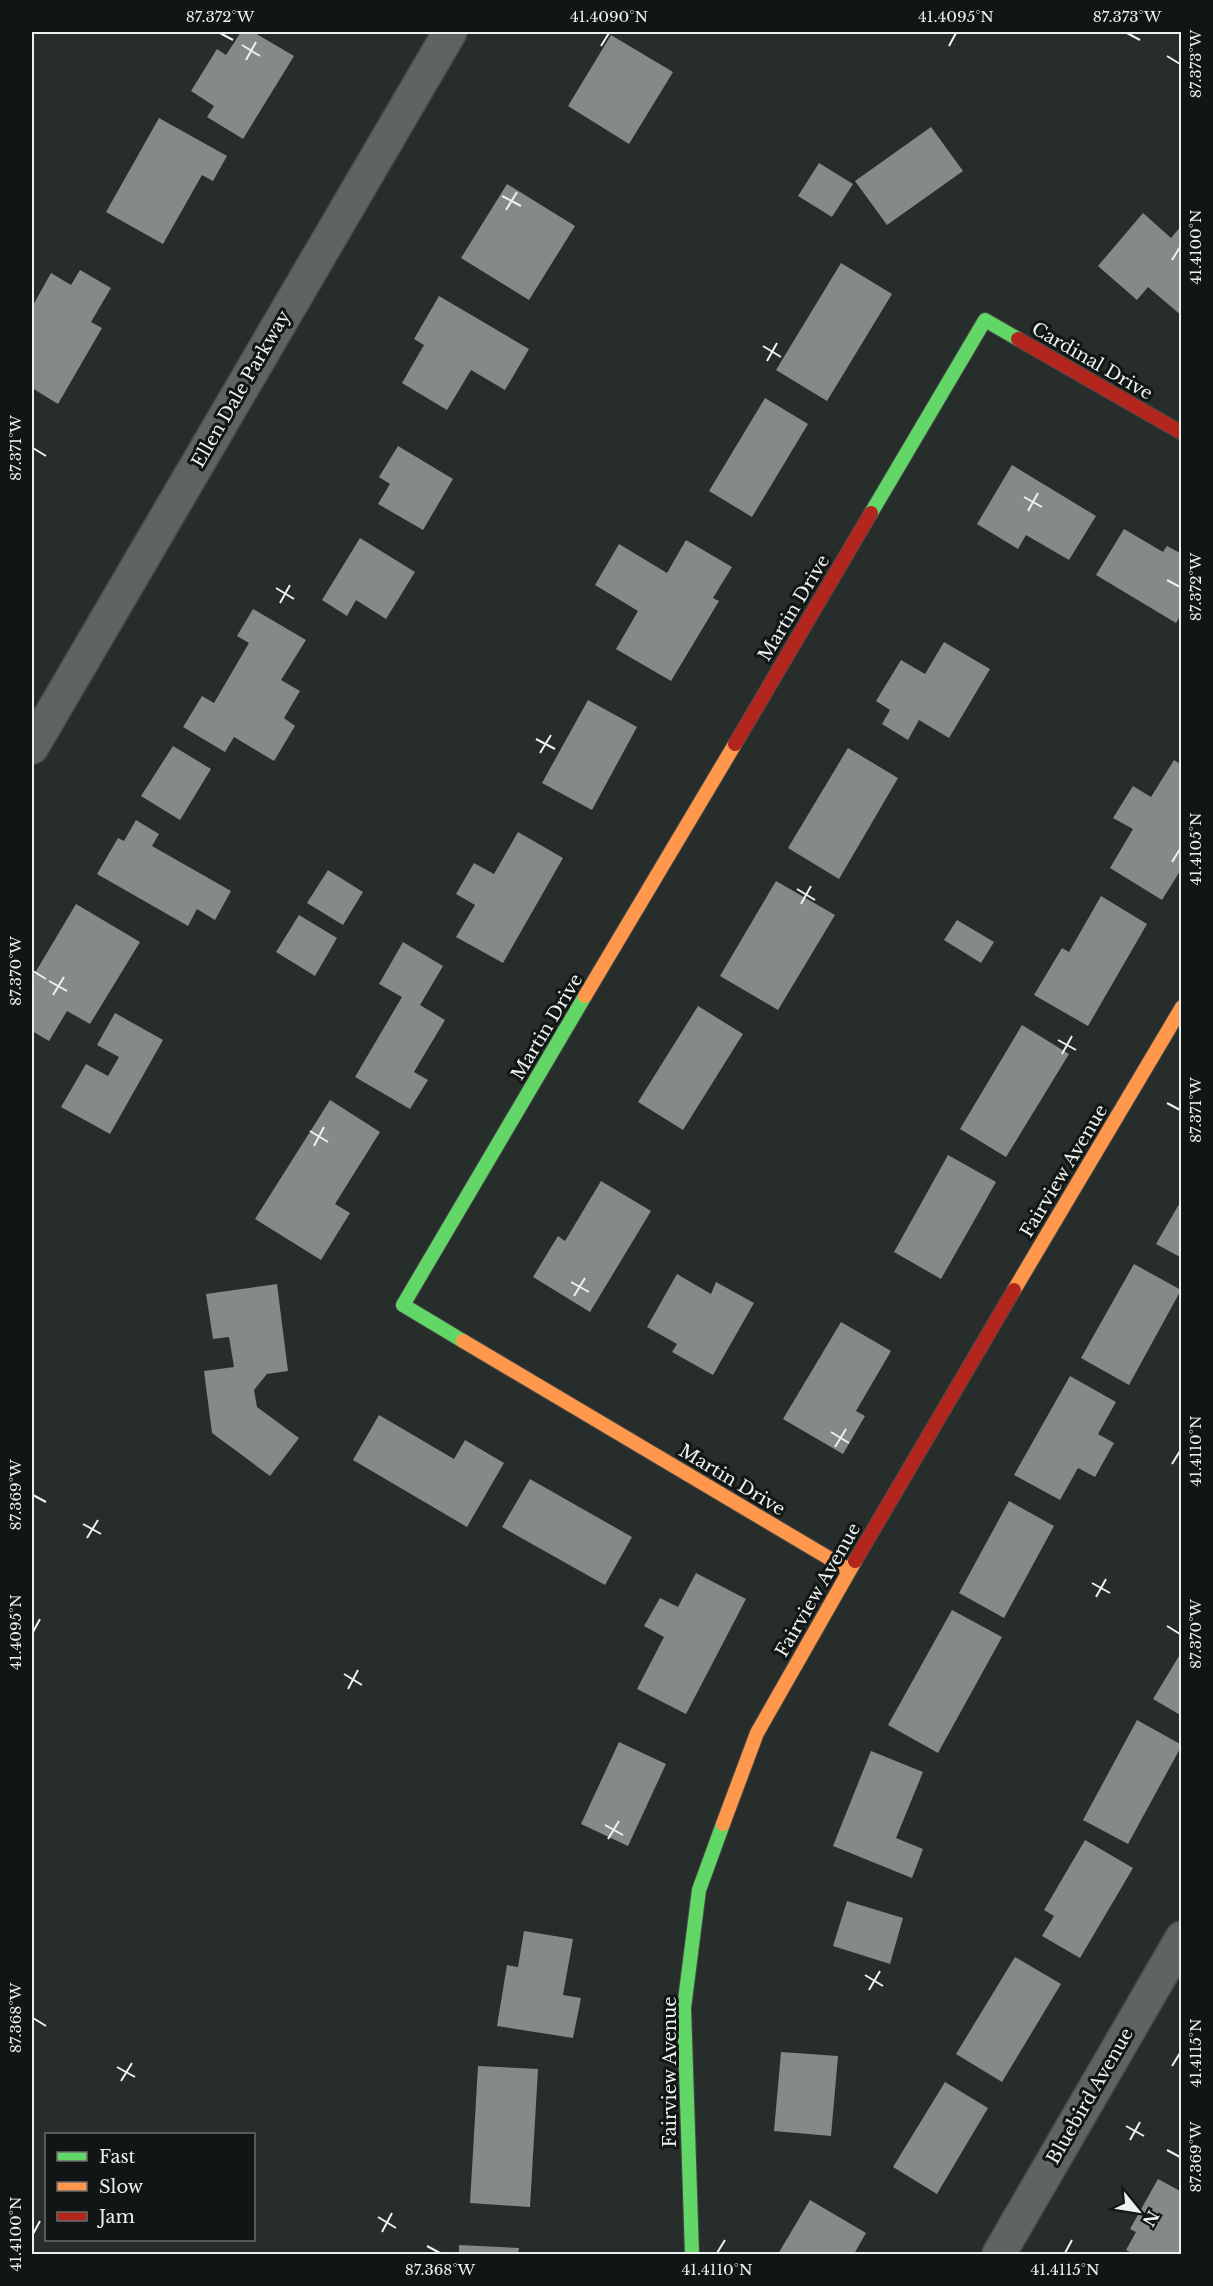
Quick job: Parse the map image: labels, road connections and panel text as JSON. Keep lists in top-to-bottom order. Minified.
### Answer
{"streets":{"street":["Cardinal Drive","Ellen Dale Parkway","Martin Drive","Fairview Avenue","Bluebird Avenue"]},"crossings":[["Cardinal Drive","Martin Drive"],["Martin Drive","Fairview Avenue"]],"legend":["Fast","Slow","Jam"],"north":"bottom right","coordinates":["87.372°W","41.4090°N","41.4095°N","87.373°W","41.4100°N","87.371°W","41.4105°N","87.370°W","41.4110°N","87.369°W","87.368°W","41.4115°N"]}
